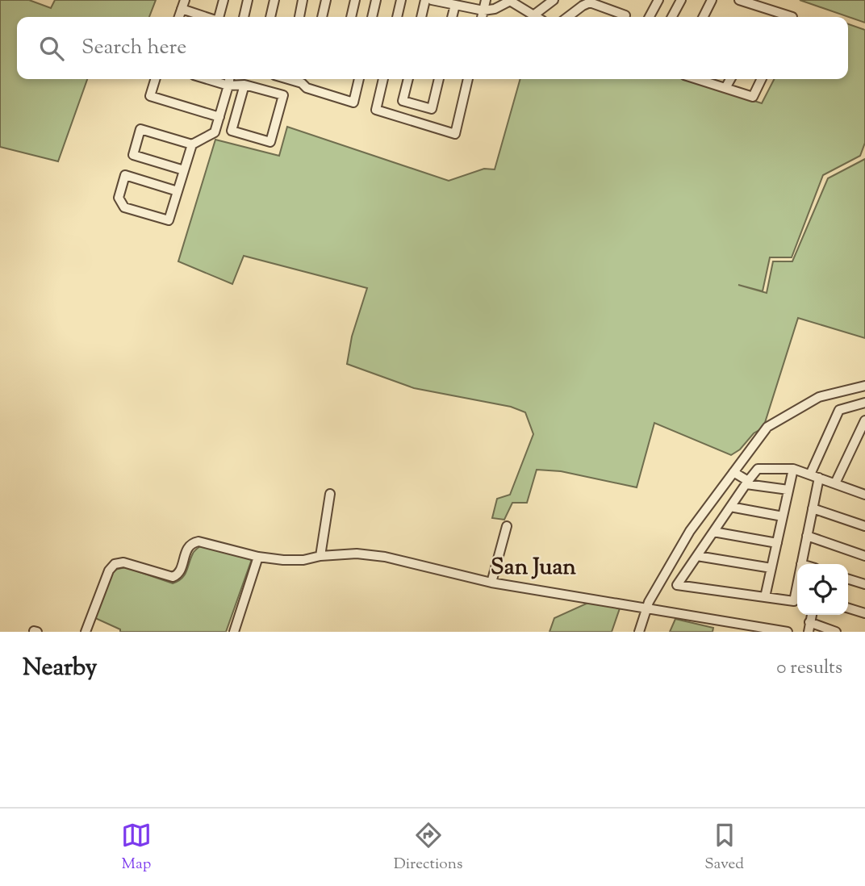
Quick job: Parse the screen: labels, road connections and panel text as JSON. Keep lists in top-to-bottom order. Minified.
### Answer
{"districts":["San Juan"],"page":{"search":"Search here","heading":["Nearby","0 results"],"nav":["Map","Directions","Saved"]}}
